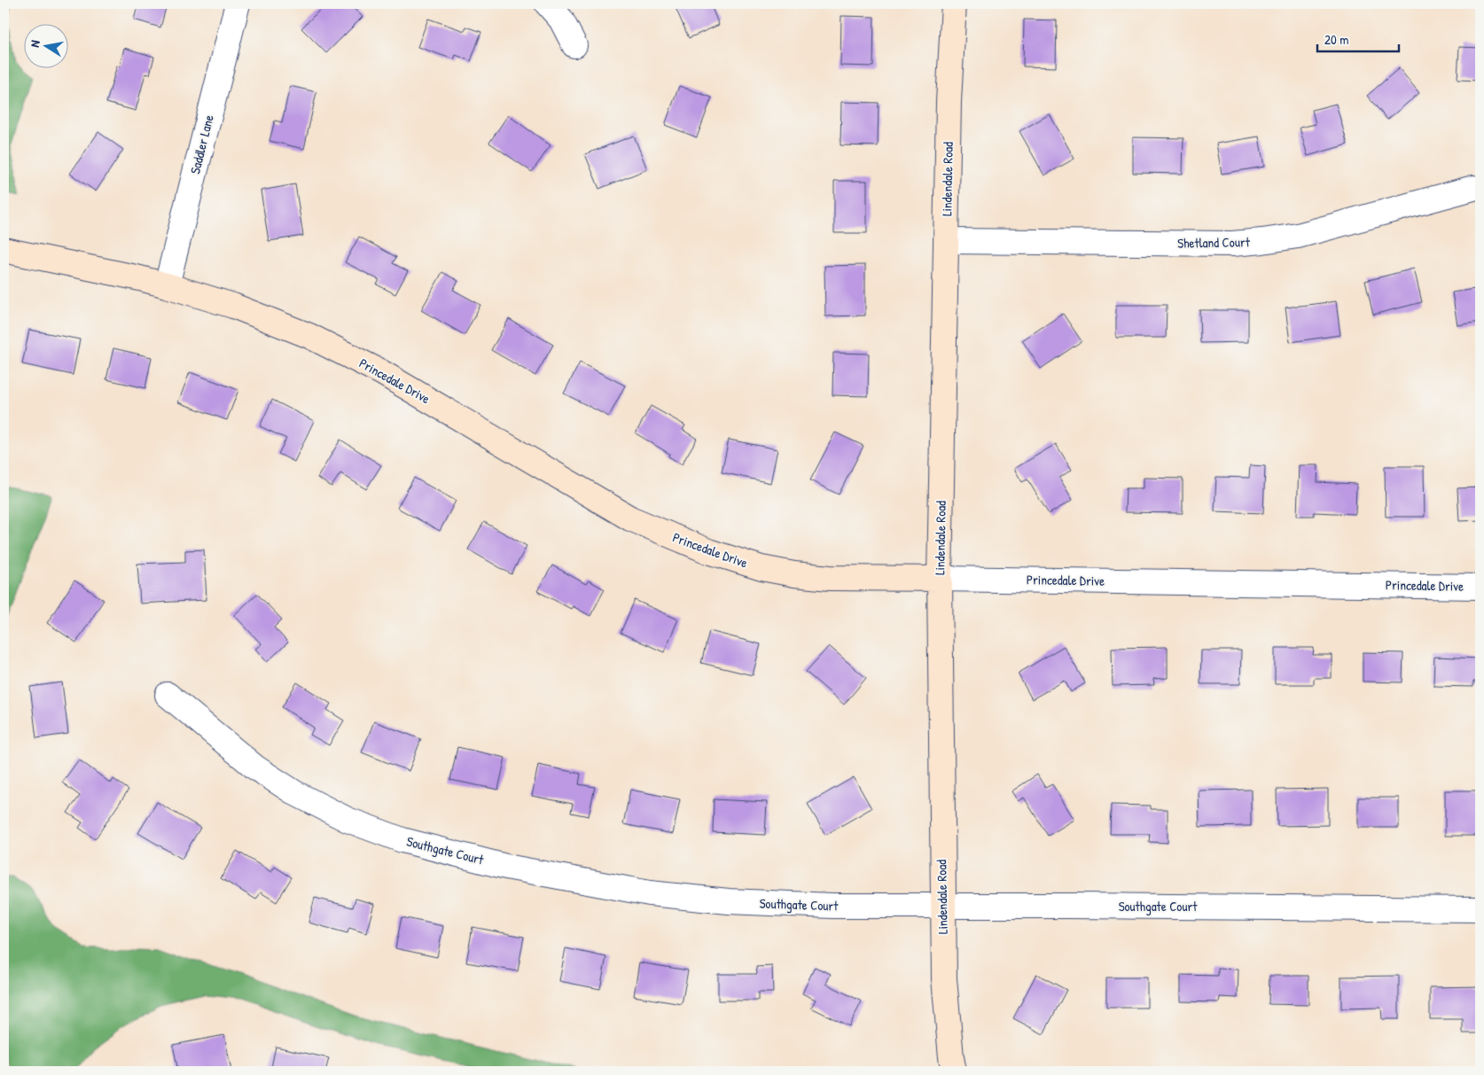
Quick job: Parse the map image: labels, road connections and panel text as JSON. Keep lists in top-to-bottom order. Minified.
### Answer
{"streets":{"street":["Saddler Lane","Lindendale Road","Shetland Court","Princedale Drive","Southgate Court"]},"crossings":[["Saddler Lane","Princedale Drive"],["Lindendale Road","Shetland Court"],["Lindendale Road","Princedale Drive"],["Lindendale Road","Southgate Court"]],"scale_bar":"20 m","north":"left"}
